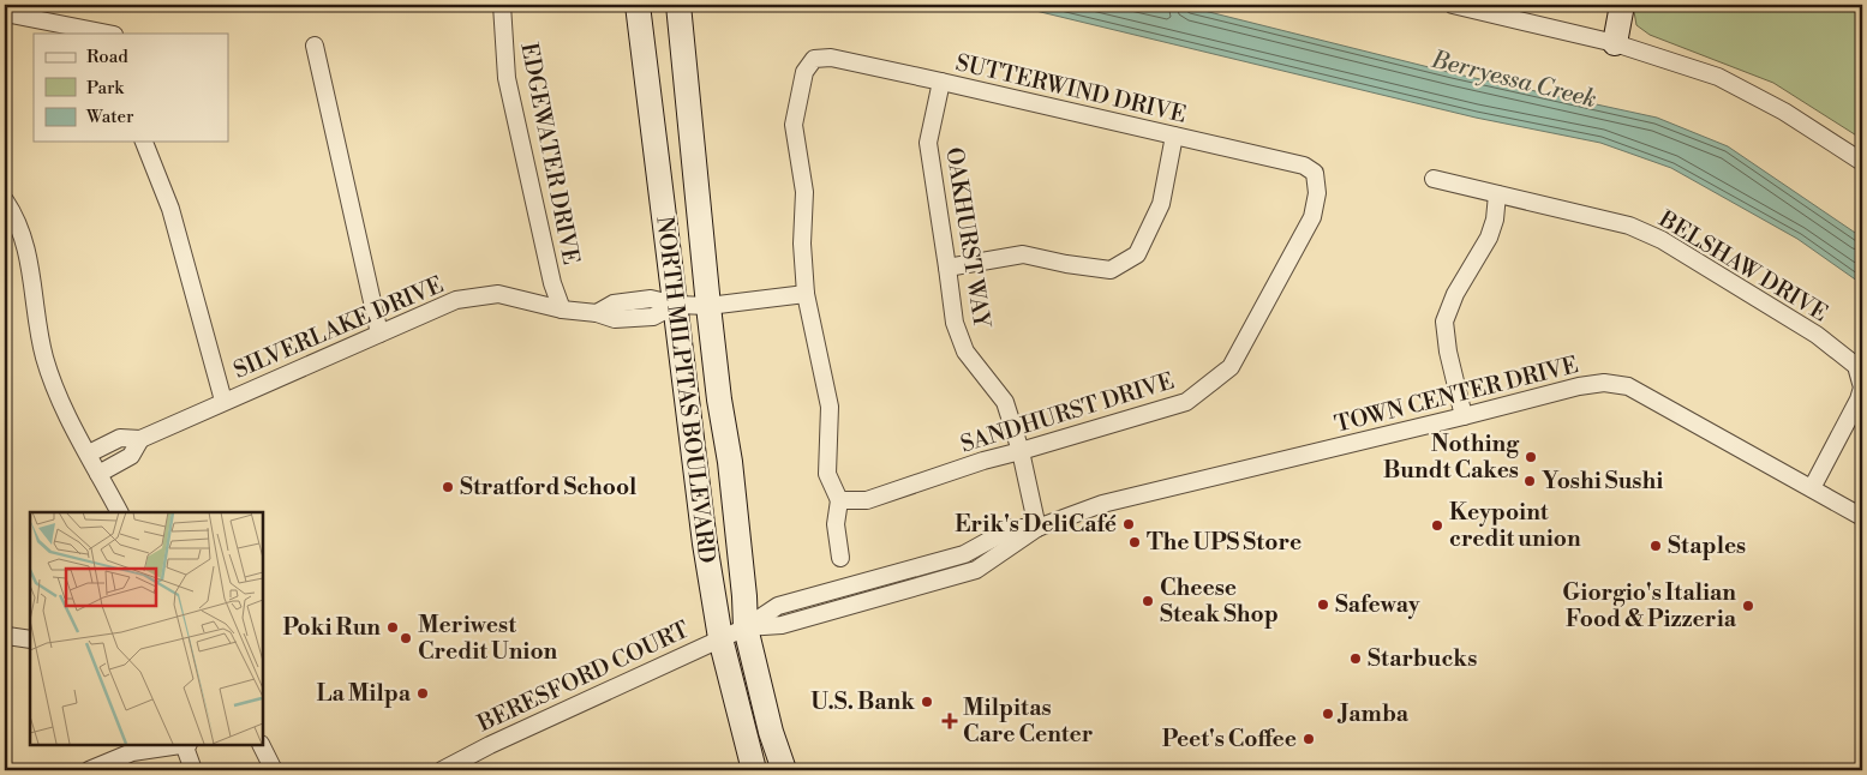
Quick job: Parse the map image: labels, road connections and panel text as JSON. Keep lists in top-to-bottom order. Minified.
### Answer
{"streets":{"main road":["NORTH MILPITAS BOULEVARD"],"street":["SUTTERWIND DRIVE","EDGEWATER DRIVE","OAKHURST WAY","BELSHAW DRIVE","SILVERLAKE DRIVE","TOWN CENTER DRIVE","SANDHURST DRIVE","BERESFORD COURT"]},"crossings":[["SUTTERWIND DRIVE","OAKHURST WAY"],["SUTTERWIND DRIVE","SILVERLAKE DRIVE"],["SUTTERWIND DRIVE","SANDHURST DRIVE"],["EDGEWATER DRIVE","SILVERLAKE DRIVE"],["OAKHURST WAY","TOWN CENTER DRIVE"],["OAKHURST WAY","SANDHURST DRIVE"],["BELSHAW DRIVE","TOWN CENTER DRIVE"],["SILVERLAKE DRIVE","NORTH MILPITAS BOULEVARD"],["NORTH MILPITAS BOULEVARD","TOWN CENTER DRIVE"],["NORTH MILPITAS BOULEVARD","BERESFORD COURT"],["TOWN CENTER DRIVE","BERESFORD COURT"]],"water":["Berryessa Creek"],"places":{"other":["Nothing Bundt Cakes","Yoshi Sushi","Stratford School","Erik's DeliCafé","Keypoint credit union","The UPS Store","Staples","Cheese Steak Shop","Safeway","Giorgio's Italian Food & Pizzeria","Poki Run","Meriwest Credit Union","Starbucks","La Milpa","U.S. Bank","Jamba","Peet's Coffee"],"health":["Milpitas Care Center"]},"legend":["Road","Park","Water"]}
